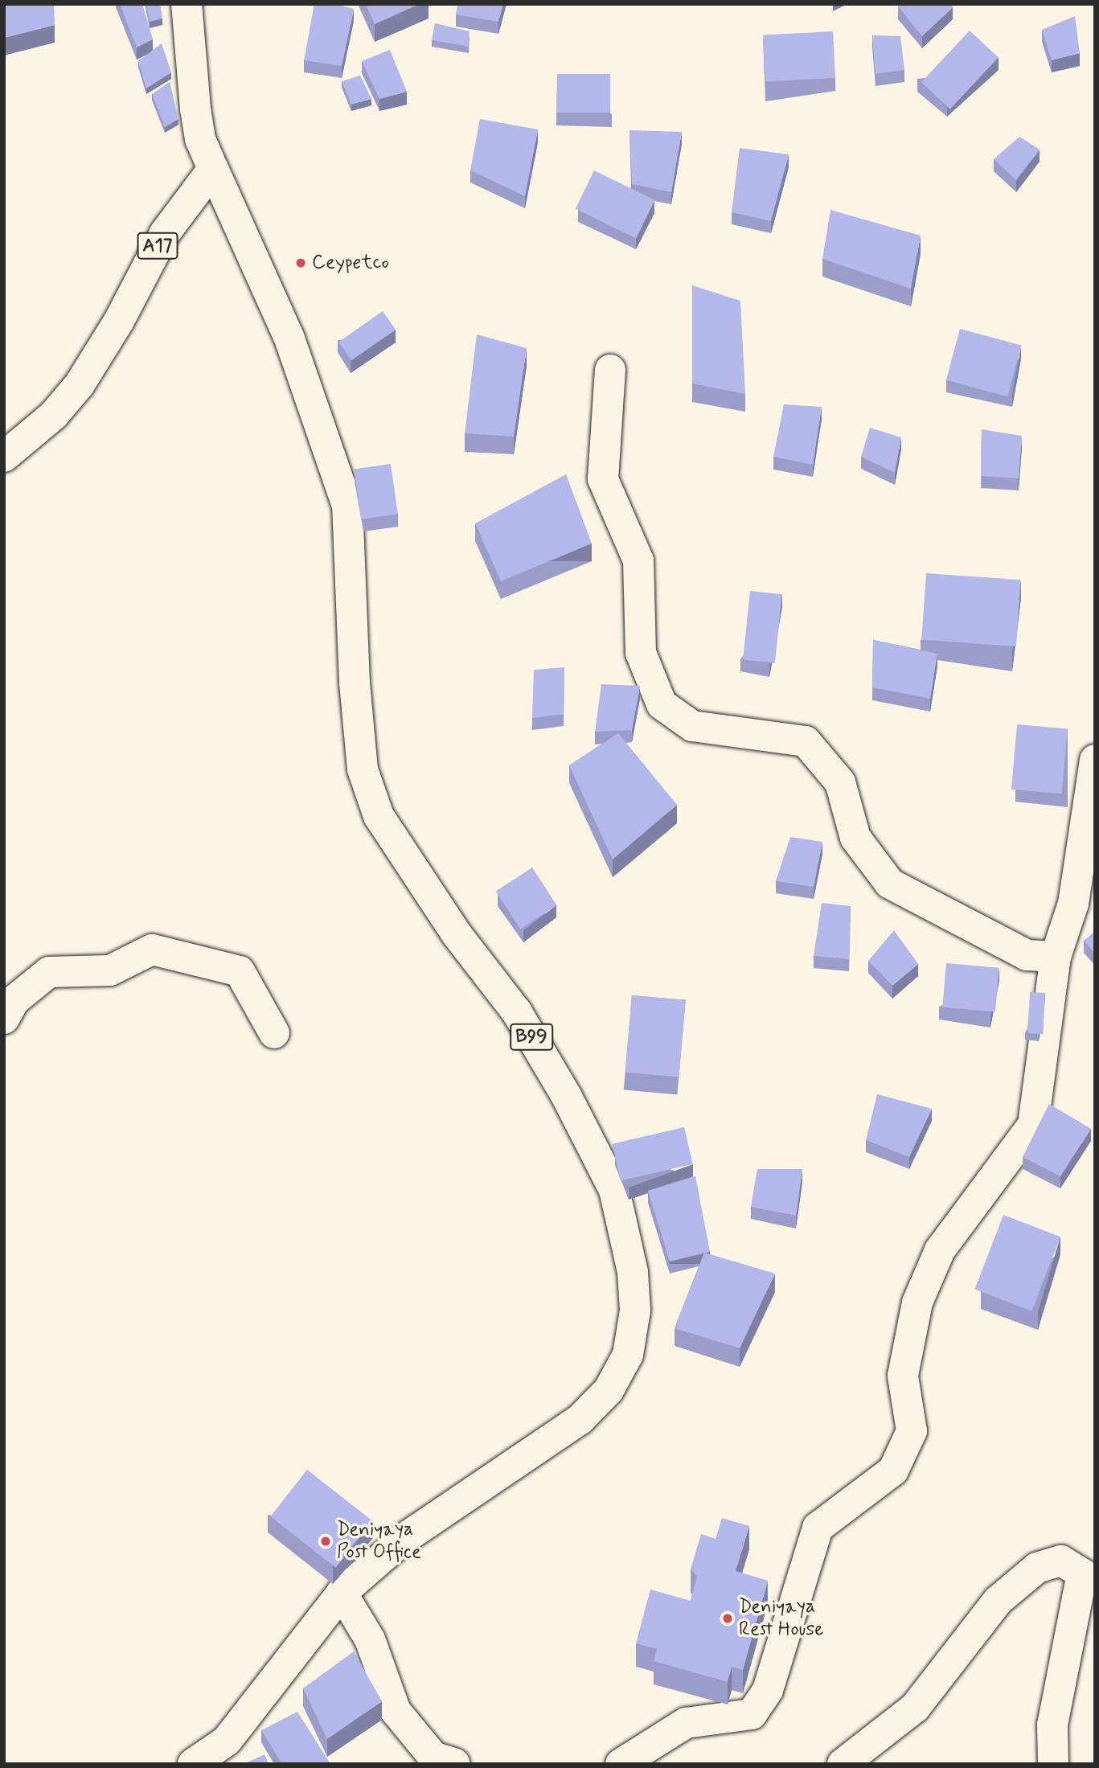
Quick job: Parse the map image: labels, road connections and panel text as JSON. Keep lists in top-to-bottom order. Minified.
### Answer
{"streets":{"main road":["A17","B99"]},"crossings":[["A17","B99"]],"places":["Ceypetco","Deniyaya Post Office","Deniyaya Rest House"]}
